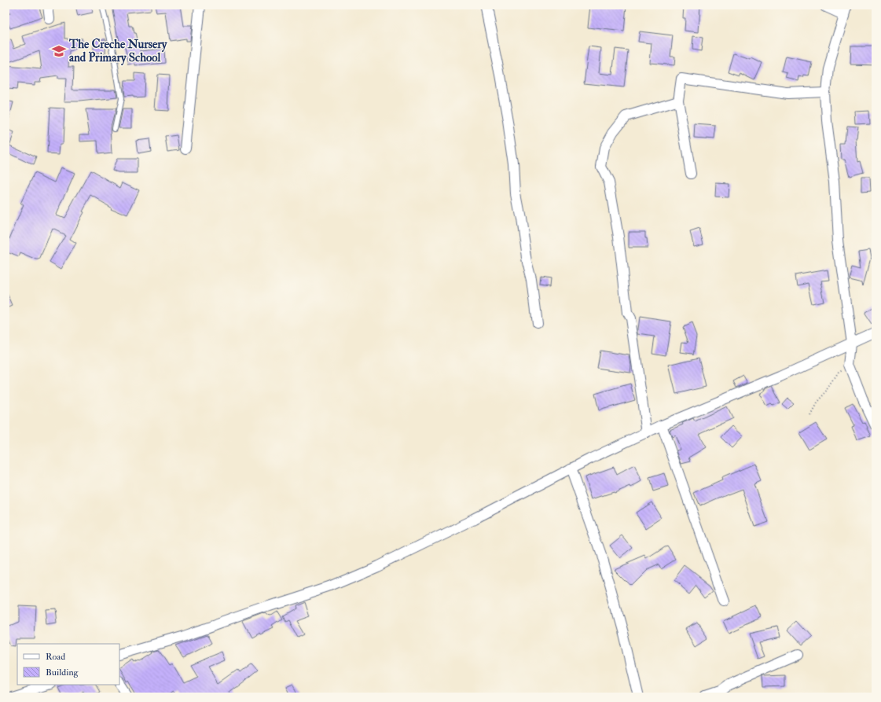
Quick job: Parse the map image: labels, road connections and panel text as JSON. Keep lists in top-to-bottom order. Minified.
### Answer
{"places":{"school or university":["The Creche Nursery and Primary School"]},"legend":["Road","Building"]}
